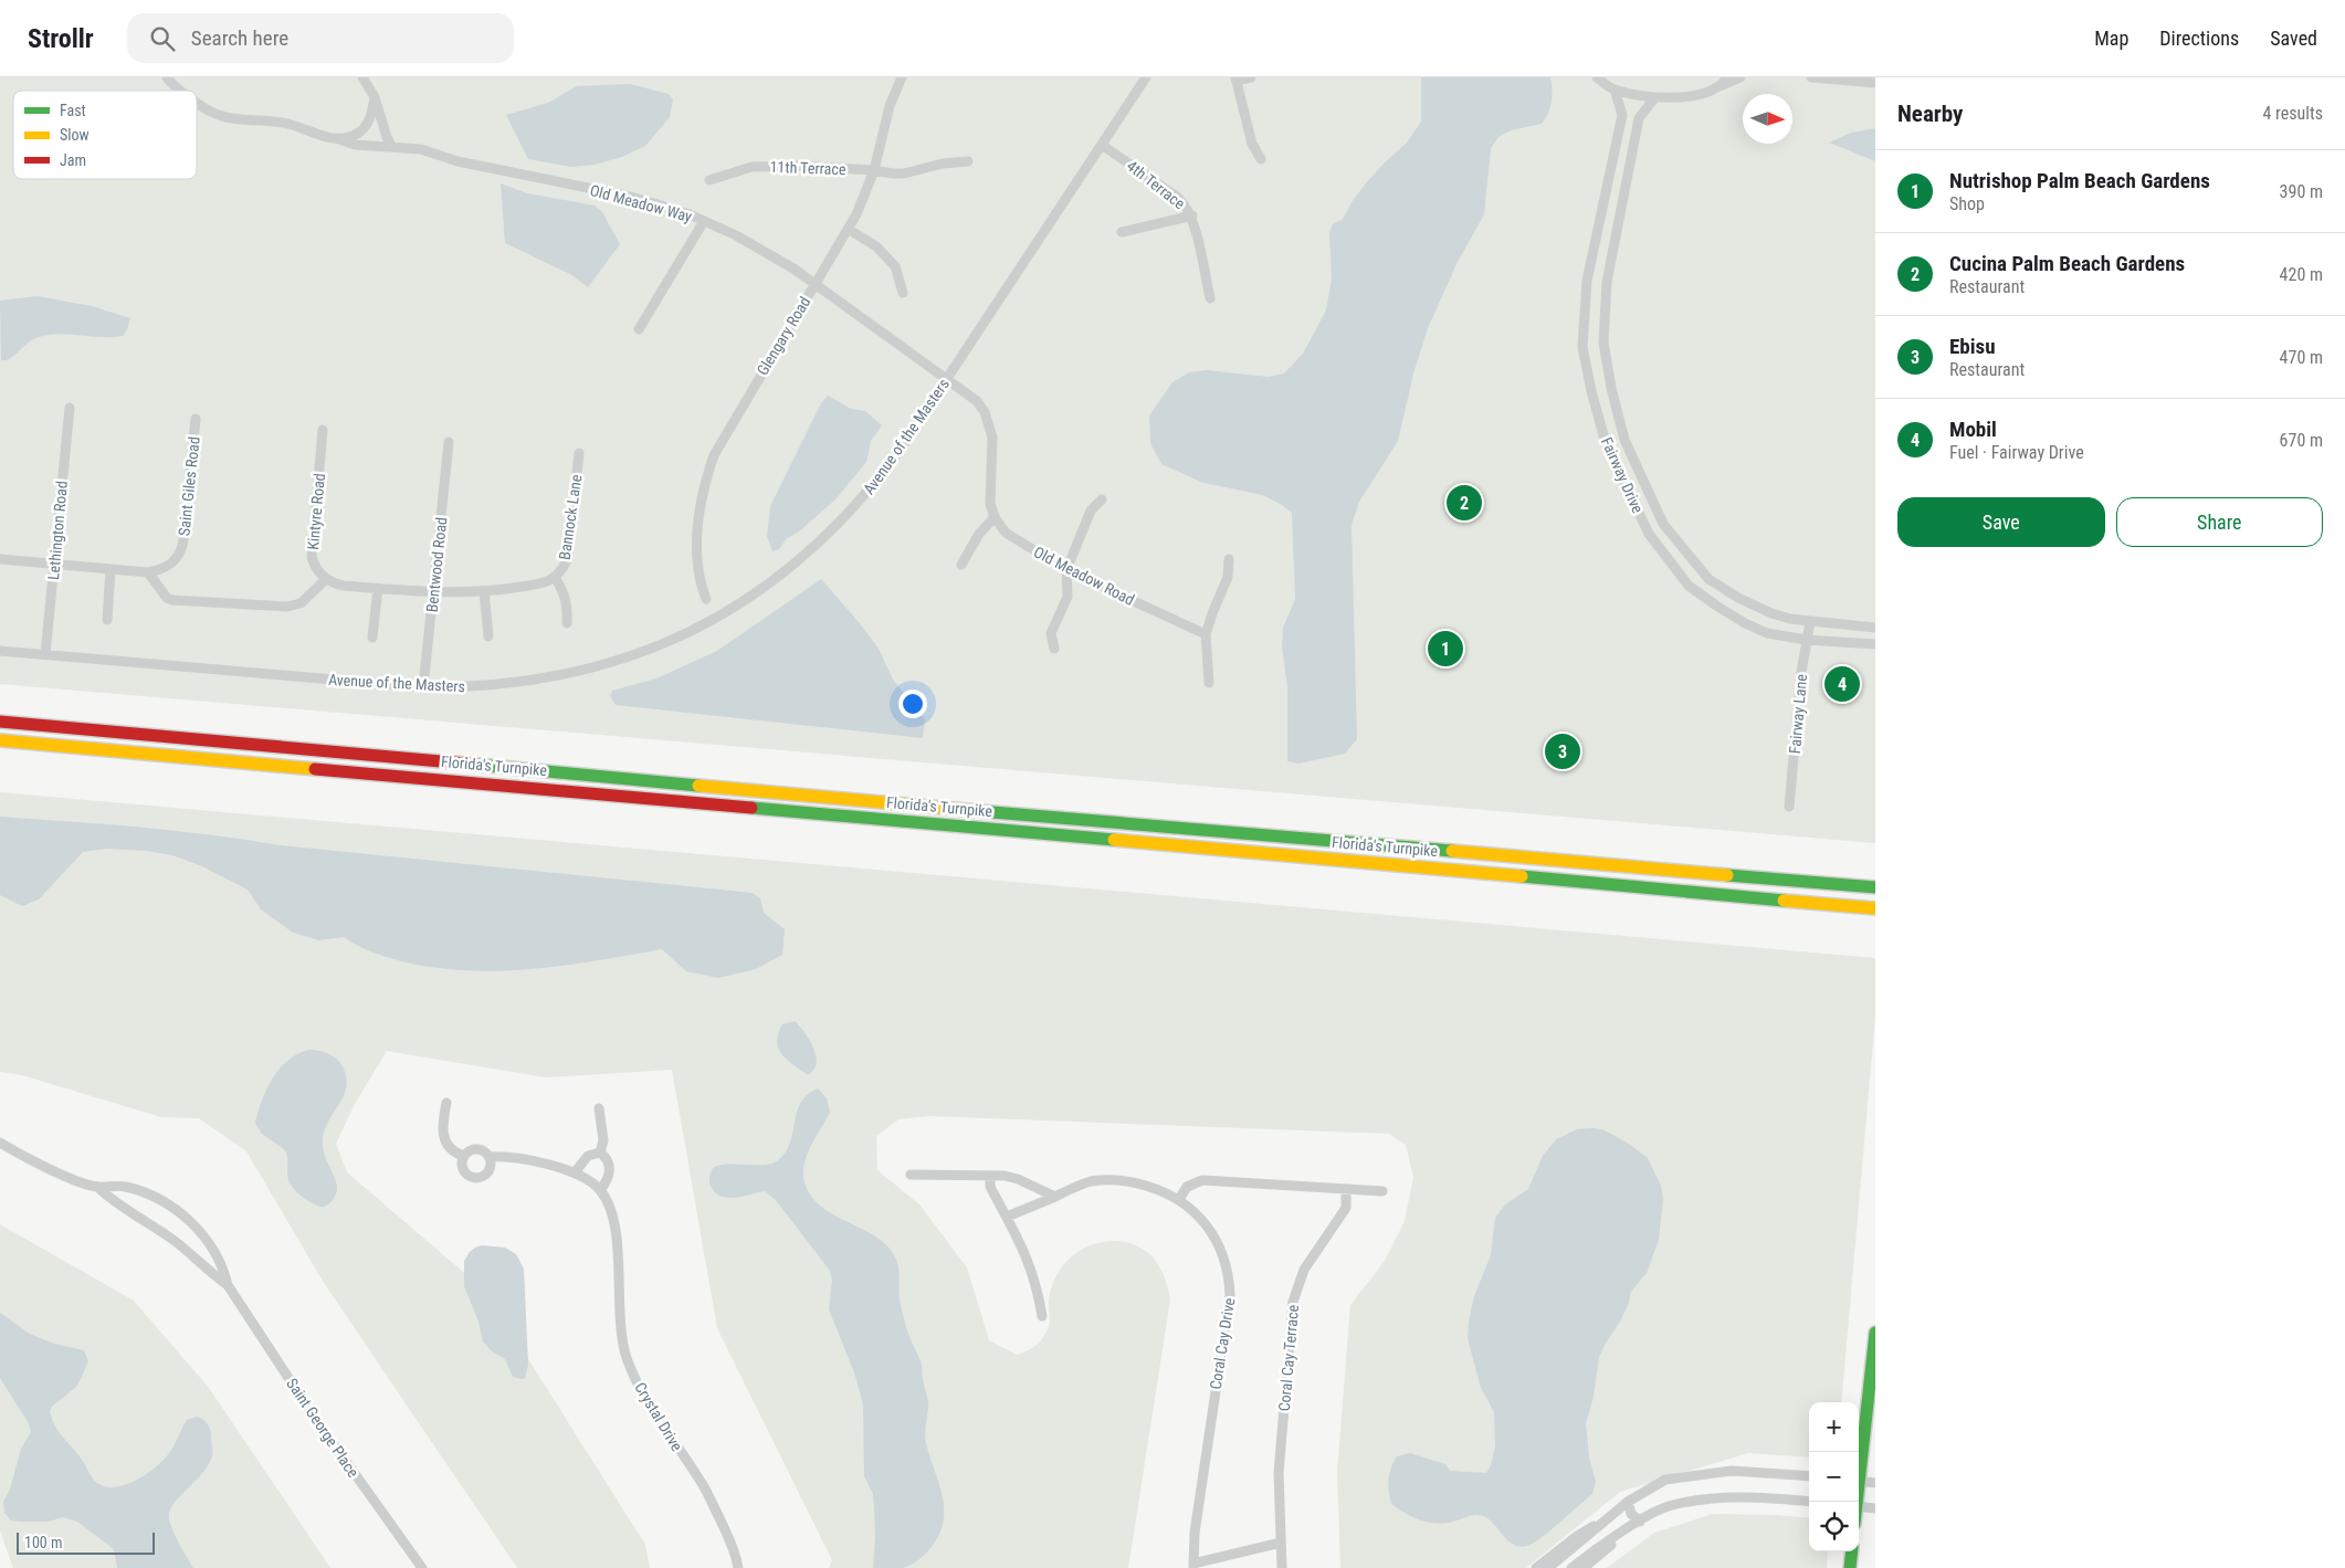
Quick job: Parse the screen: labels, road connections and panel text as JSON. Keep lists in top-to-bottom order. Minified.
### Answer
{"streets":{"main road":["Florida's Turnpike"],"street":["11th Terrace","4th Terrace","Old Meadow Way","Glengary Road","Avenue of the Masters","Fairway Drive","Saint Giles Road","Kintyre Road","Bannock Lane","Lethington Road","Bentwood Road","Old Meadow Road","Fairway Lane","Coral Cay Drive","Coral Cay Terrace","Crystal Drive","Saint George Place"]},"crossings":[["11th Terrace","Glengary Road"],["4th Terrace","Avenue of the Masters"],["Old Meadow Way","Glengary Road"],["Old Meadow Way","Avenue of the Masters"],["Avenue of the Masters","Lethington Road"],["Avenue of the Masters","Bentwood Road"],["Fairway Drive","Fairway Lane"],["Saint Giles Road","Lethington Road"]],"legend":["Fast","Slow","Jam"],"scale_bar":"100 m","north":"right","page":{"header":"Strollr","search":"Search here","nav":["Map","Directions","Saved"],"heading":["Nearby","4 results"],"list":[{"mark":"1","name":"Nutrishop Palm Beach Gardens","note":"Shop","value":"390 m"},{"mark":"2","name":"Cucina Palm Beach Gardens","note":"Restaurant","value":"420 m"},{"mark":"3","name":"Ebisu","note":"Restaurant","value":"470 m"},{"mark":"4","name":"Mobil","note":"Fuel · Fairway Drive","value":"670 m"}],"buttons":["Save","Share"],"pins":["2","1","4","3"],"map_buttons":["+","−"],"scale":"100 m"}}
